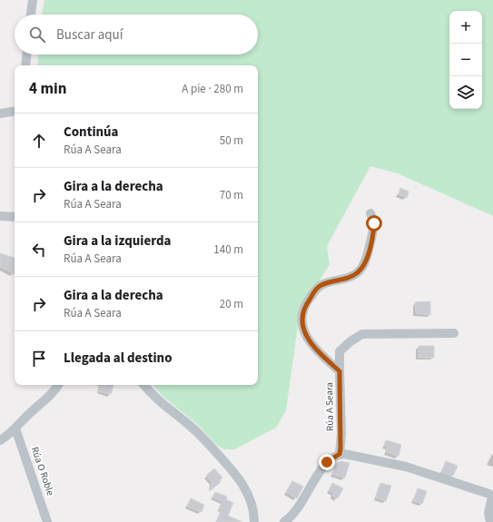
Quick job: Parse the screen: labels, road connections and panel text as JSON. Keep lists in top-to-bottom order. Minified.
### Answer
{"streets":{"street":["Rúa A Seara","Rúa O Roble"]},"page":{"map_buttons":["+","−"],"search":"Buscar aquí","heading":["4 min","A pie · 280 m"],"list":[["Continúa","Rúa A Seara","50 m"],["Gira a la derecha","Rúa A Seara","70 m"],["Gira a la izquierda","Rúa A Seara","140 m"],["Gira a la derecha","Rúa A Seara","20 m"],"Llegada al destino"]}}
